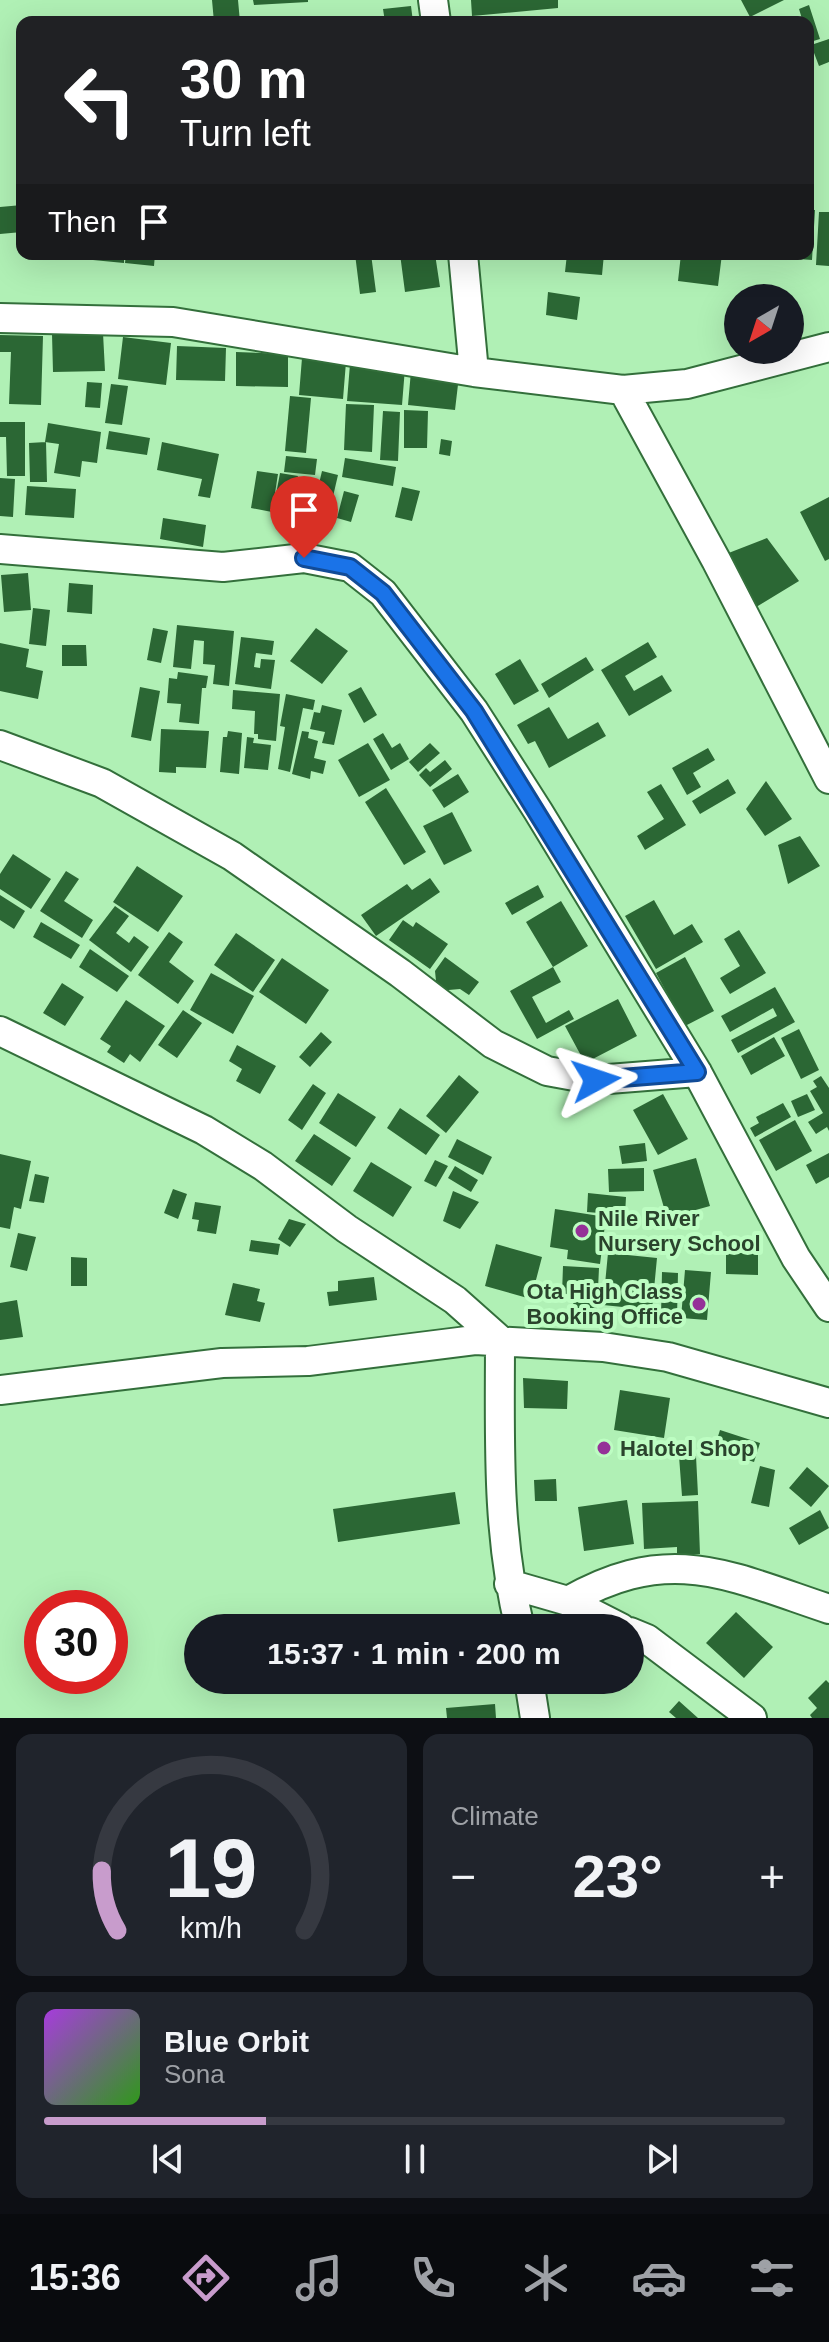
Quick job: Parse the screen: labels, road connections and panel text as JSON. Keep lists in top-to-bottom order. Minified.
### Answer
{"places":["Nile River Nursery School","Ota High Class Booking Office","Halotel Shop"],"north":"bottom left","page":{"turn":["30 m","Turn left"],"then":"Then","limit":"30","trip":"15:37 · 1 min · 200 m","tile":"Climate","heat":["−","23°","+"],"song":["Blue Orbit","Sona"],"tabs":"15:36","gauge":["19","km/h"]}}
